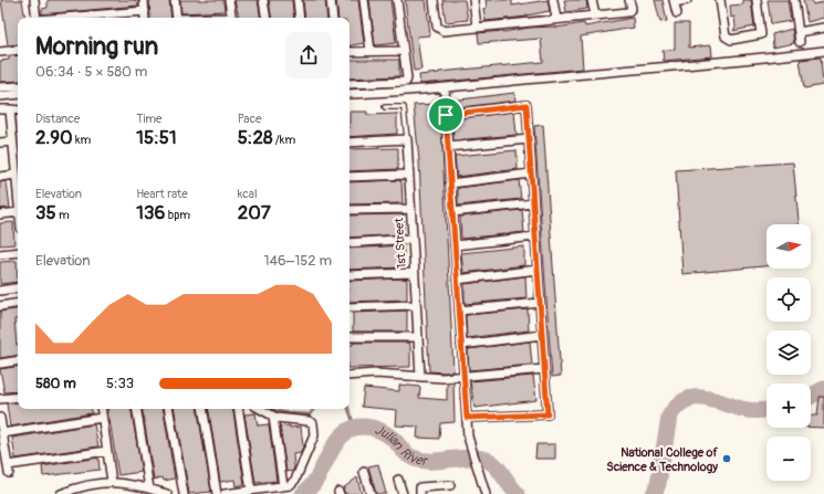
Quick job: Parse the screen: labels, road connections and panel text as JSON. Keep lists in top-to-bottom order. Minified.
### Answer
{"streets":{"street":["1st Street"]},"water":["Julian River"],"places":["National College of Science & Technology"],"north":"right","page":{"heading":["Morning run","06:34 · 5 × 580 m"],"stats":[["Distance","2.90 km"],["Time","15:51"],["Pace","5:28 /km"],["Elevation","35 m"],["Heart rate","136 bpm"],["kcal","207"]],"map_buttons":["+","−"],"chart":["Elevation","146–152 m"],"list":[{"name":"580 m","note":"5:33"}]}}
